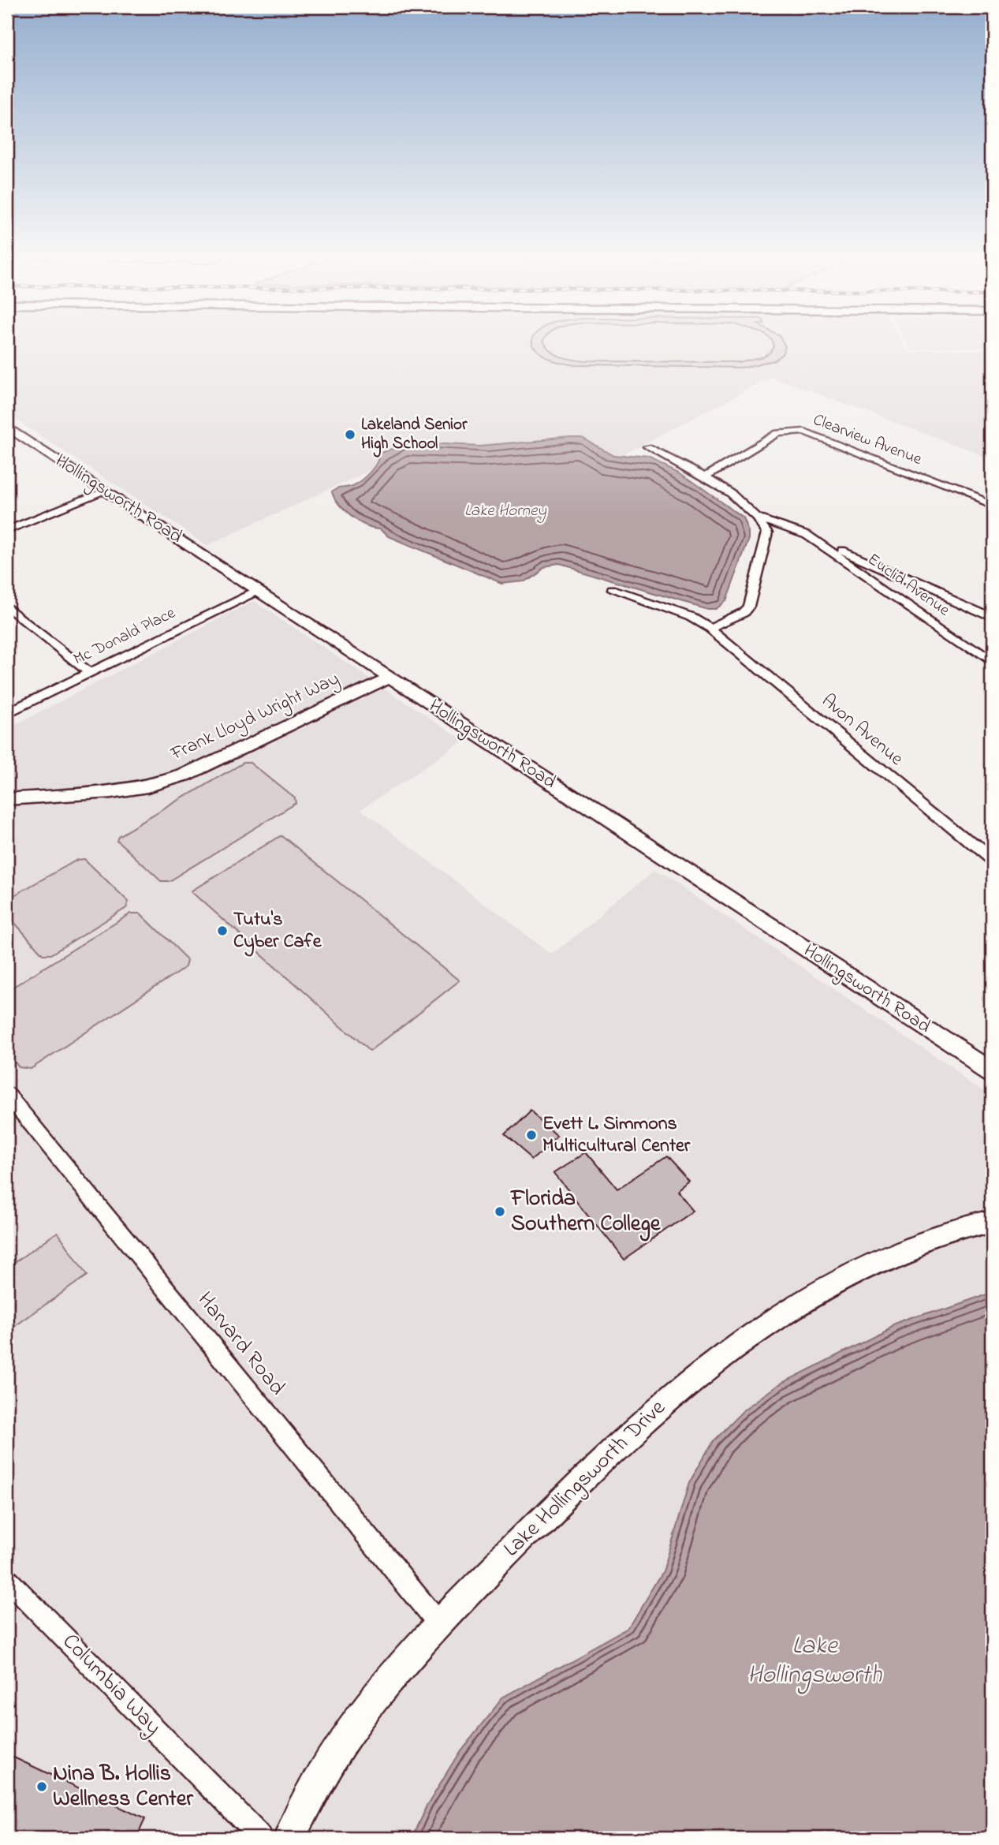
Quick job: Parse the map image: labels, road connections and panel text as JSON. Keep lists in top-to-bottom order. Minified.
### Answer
{"streets":{"street":["Clearview Avenue","Hollingsworth Road","Euclid Avenue","Mc Donald Place","Frank Lloyd Wright Way","Avon Avenue","Harvard Road","Lake Hollingsworth Drive","Columbia Way"]},"crossings":[["Hollingsworth Road","Mc Donald Place"],["Hollingsworth Road","Frank Lloyd Wright Way"],["Harvard Road","Lake Hollingsworth Drive"]],"water":["Lake Horney","Lake Hollingsworth"],"places":["Lakeland Senior High School","Tutu's Cyber Cafe","Evett L. Simmons Multicultural Center","Florida Southern College","Nina B. Hollis Wellness Center"]}
